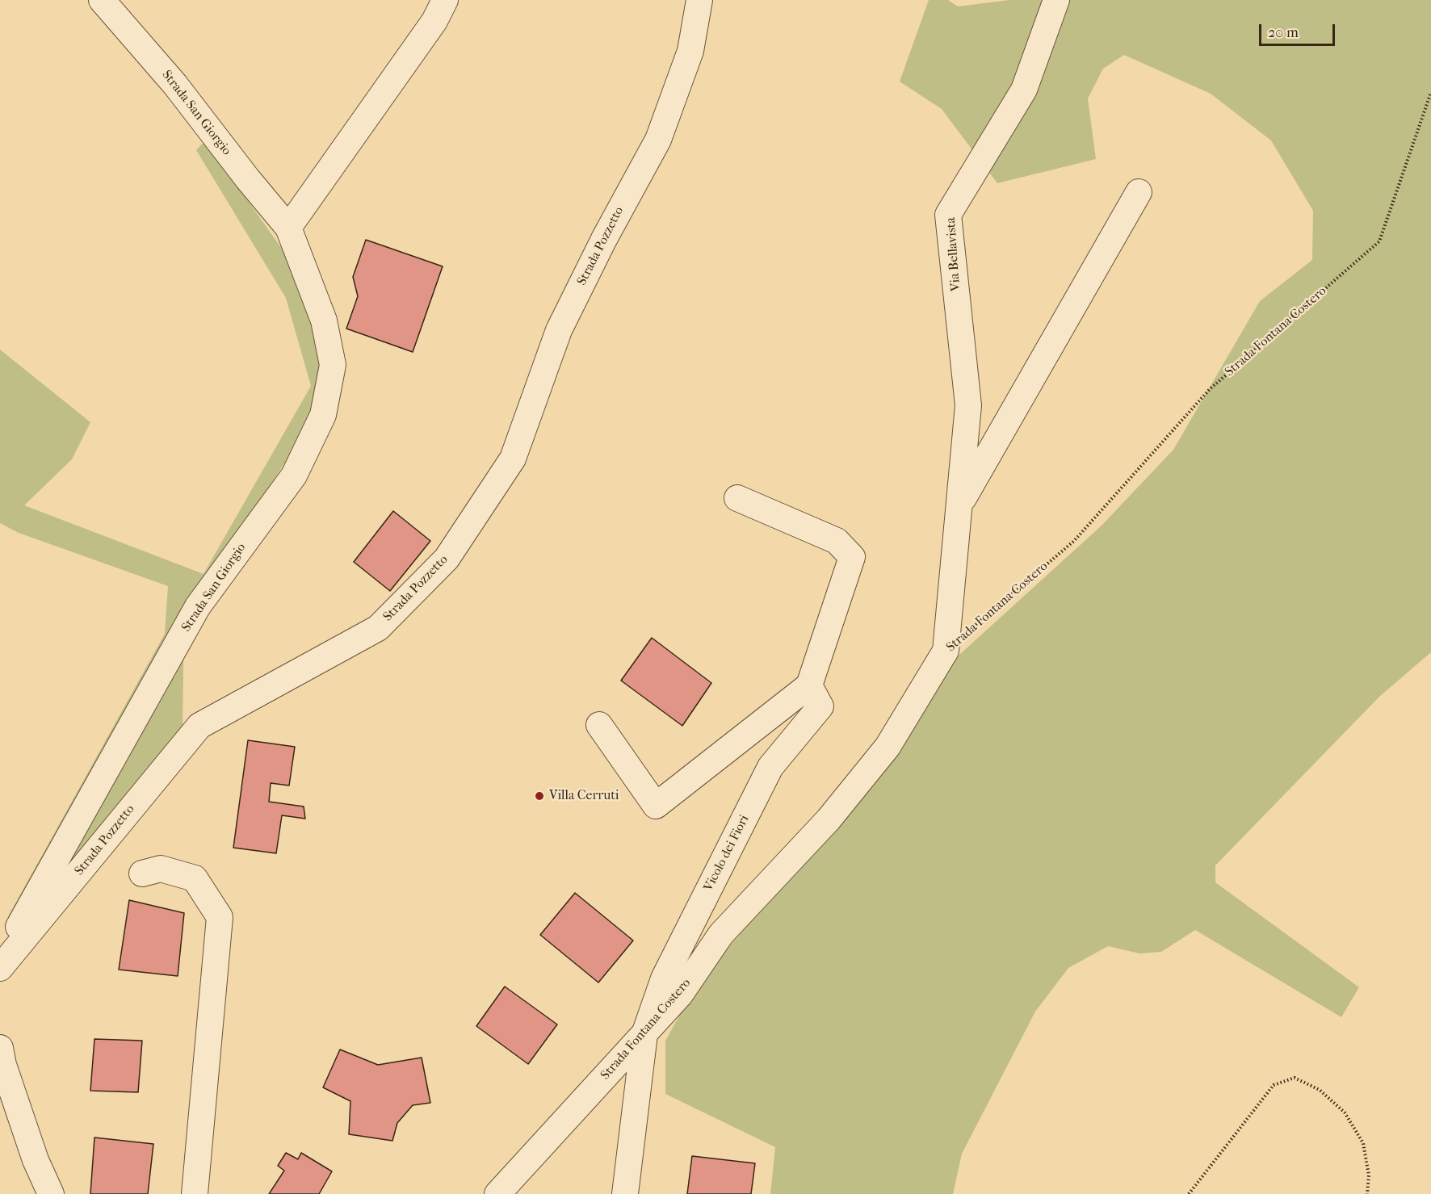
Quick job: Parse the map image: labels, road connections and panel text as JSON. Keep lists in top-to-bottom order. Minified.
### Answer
{"streets":{"street":["Strada San Giorgio","Strada Pozzetto","Via Bellavista","Strada Fontana Costero","Vicolo dei Fiori"]},"crossings":[["Via Bellavista","Strada Fontana Costero"],["Strada Fontana Costero","Vicolo dei Fiori"]],"places":["Villa Cerruti"],"scale_bar":"20 m"}
